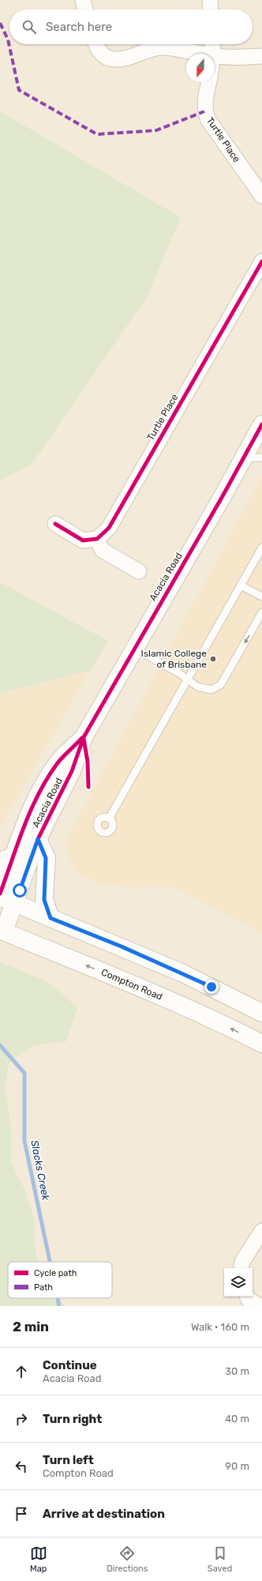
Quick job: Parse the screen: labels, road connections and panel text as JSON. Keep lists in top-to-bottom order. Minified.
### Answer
{"streets":{"street":["Turtle Place","Acacia Road","Compton Road"]},"crossings":[["Acacia Road","Compton Road"]],"water":["Slacks Creek"],"places":["Islamic College of Brisbane"],"legend":["Cycle path","Path"],"north":"bottom","page":{"search":"Search here","heading":["2 min","Walk · 160 m"],"list":[["Continue","Acacia Road","30 m"],["Turn right","40 m"],["Turn left","Compton Road","90 m"],"Arrive at destination"],"nav":["Map","Directions","Saved"]}}
